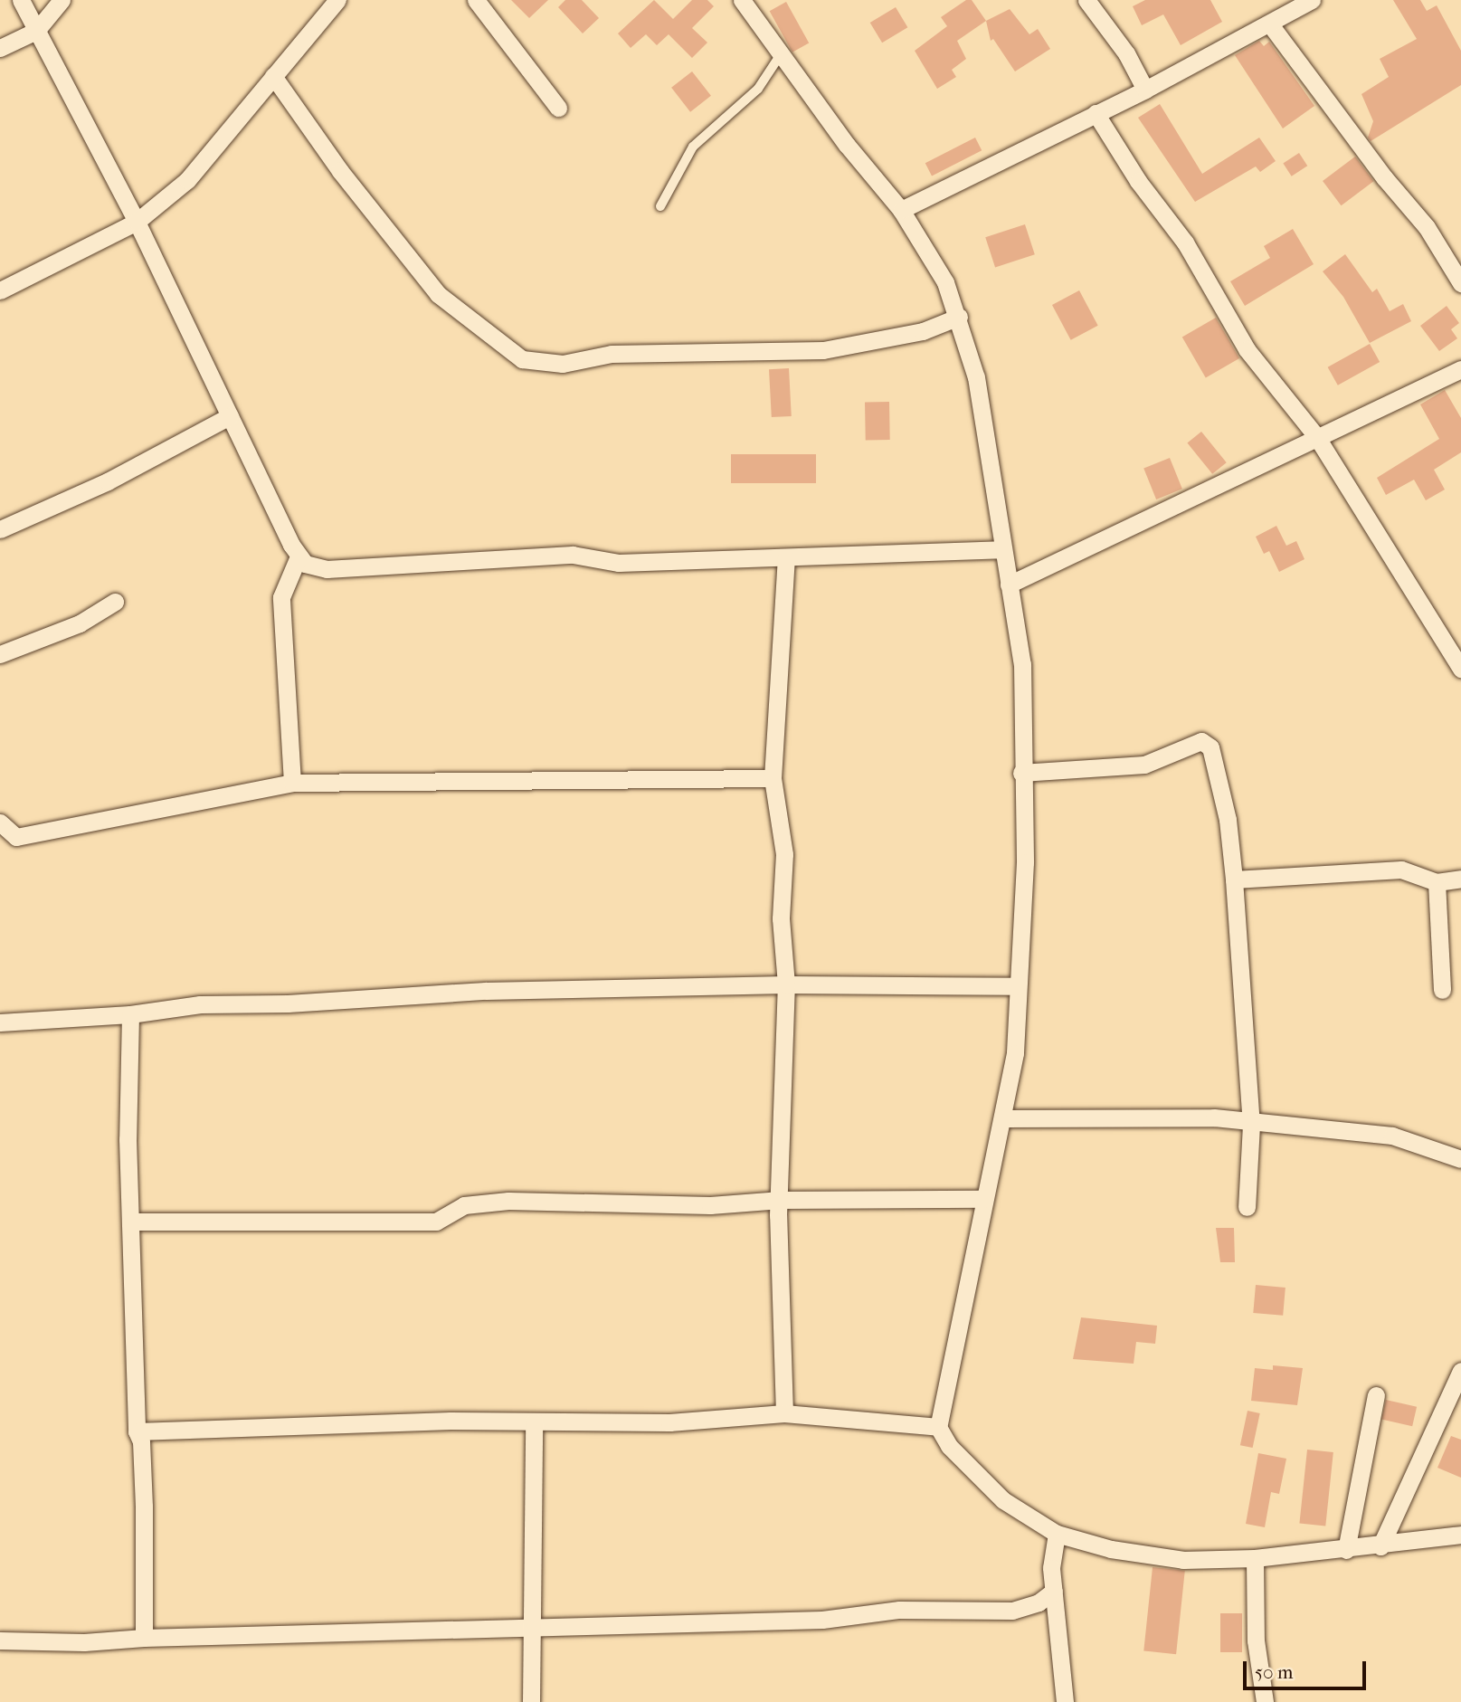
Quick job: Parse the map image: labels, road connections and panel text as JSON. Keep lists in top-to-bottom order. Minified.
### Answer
{"scale_bar":"50 m"}
